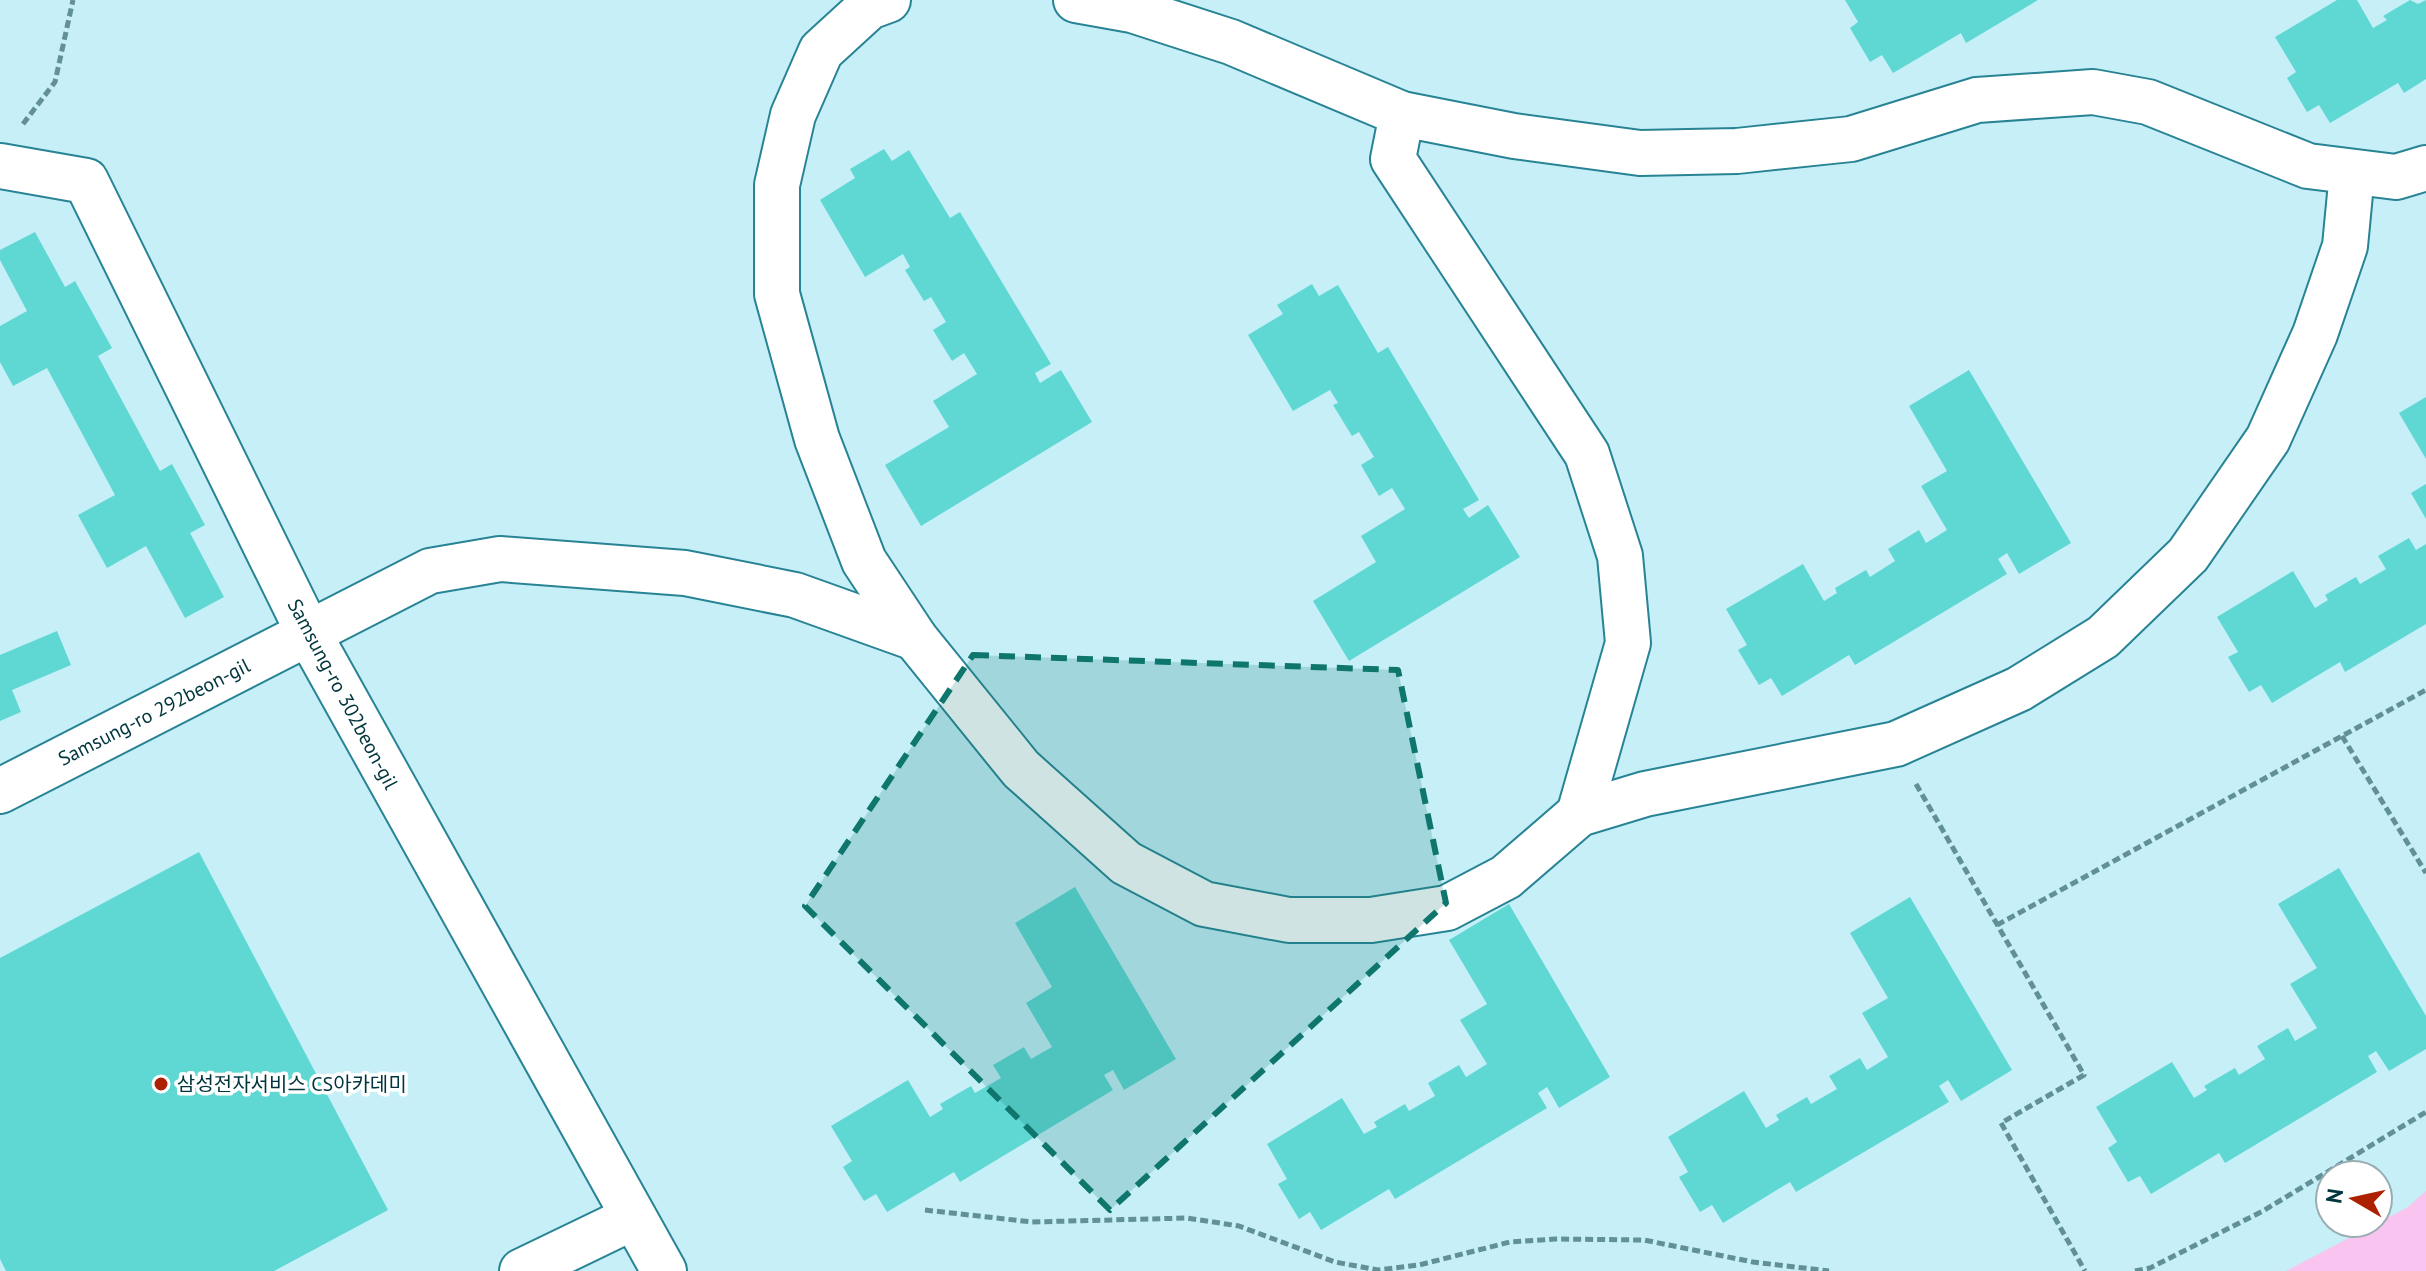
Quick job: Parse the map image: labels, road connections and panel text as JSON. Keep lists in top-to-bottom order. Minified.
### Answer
{"streets":{"street":["Samsung-ro 302beon-gil","Samsung-ro 292beon-gil"]},"crossings":[["Samsung-ro 302beon-gil","Samsung-ro 292beon-gil"]],"places":["삼성전자서비스 CS아카데미"],"north":"left"}
